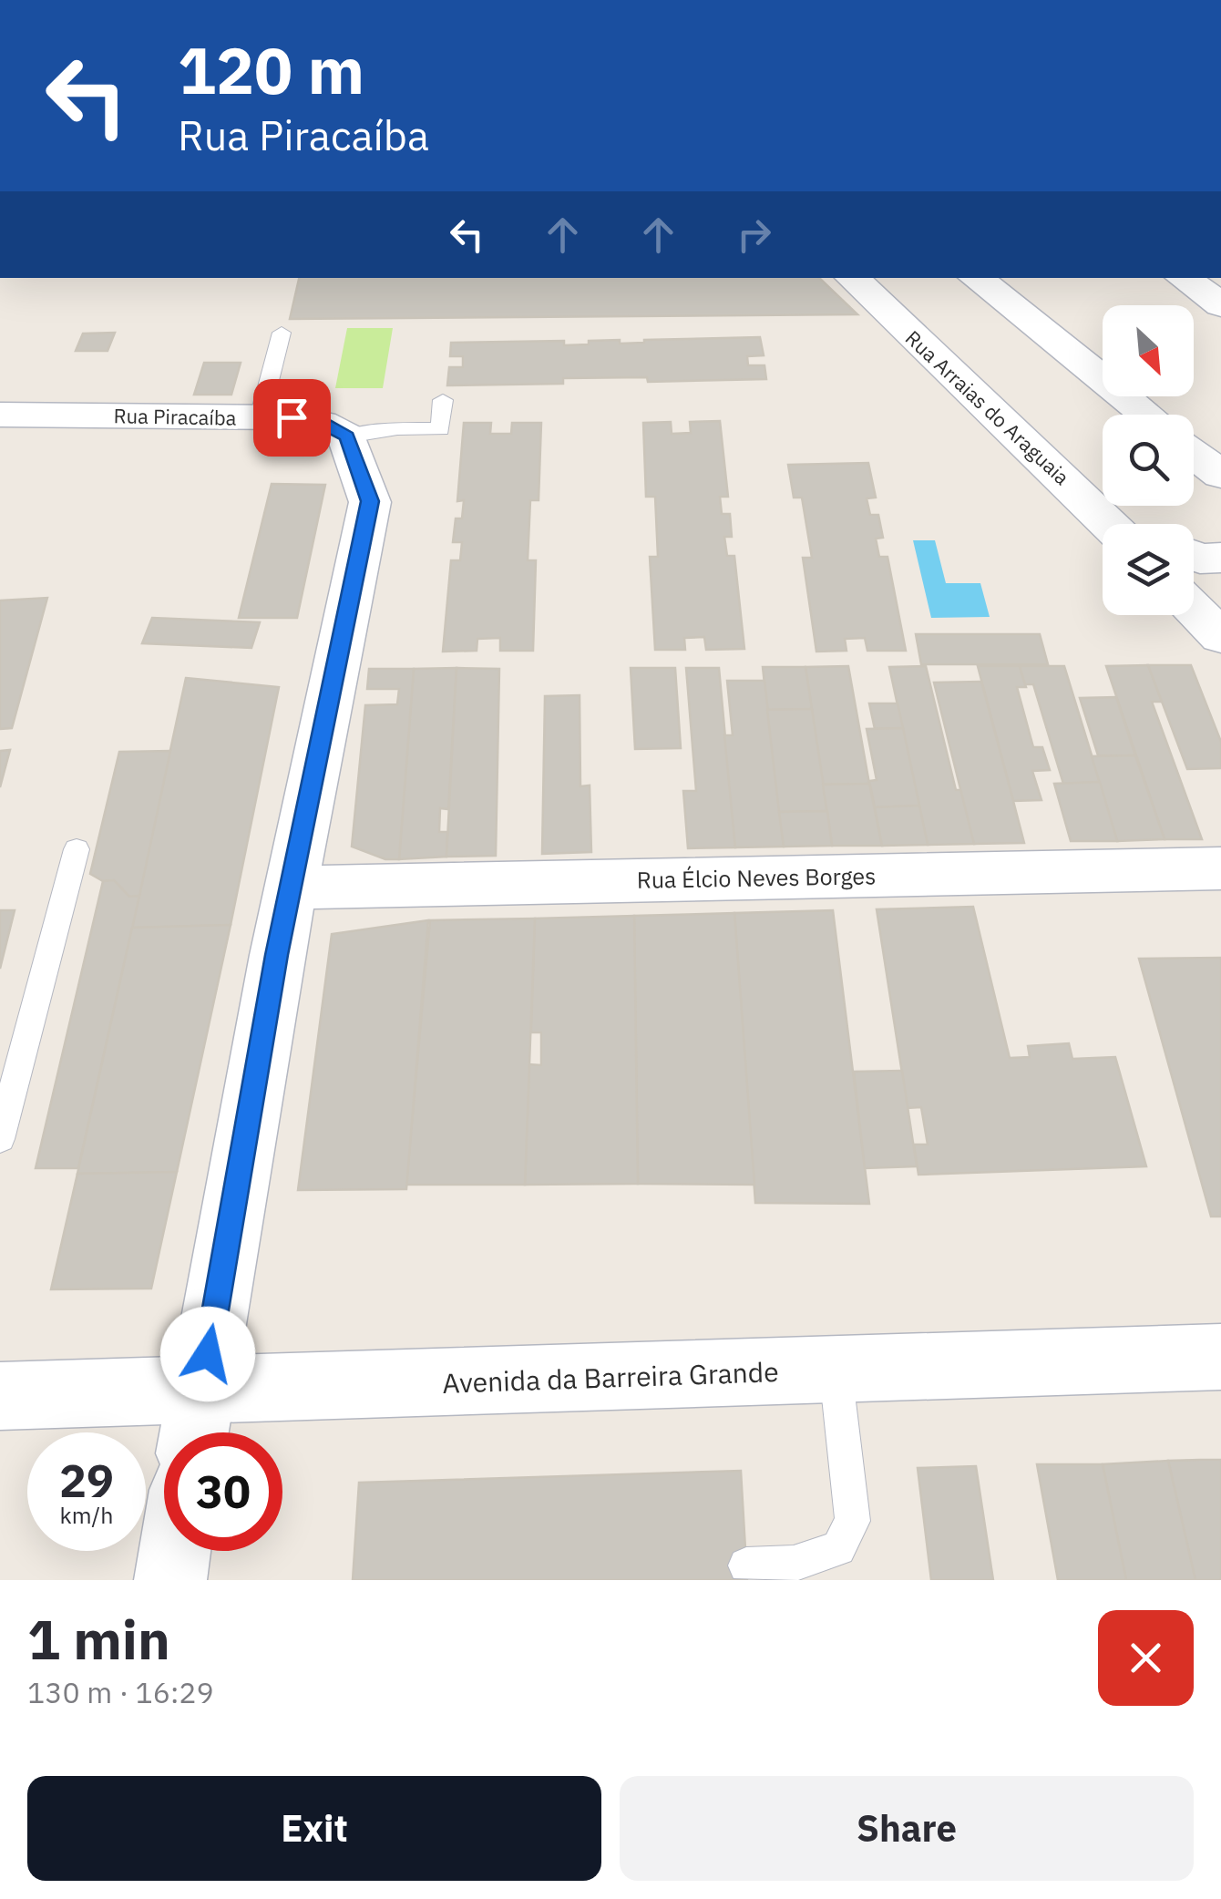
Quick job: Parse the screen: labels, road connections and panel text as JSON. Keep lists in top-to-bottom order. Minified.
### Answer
{"streets":{"street":["Rua Arraias do Araguaia","Rua Piracaíba","Rua Élcio Neves Borges","Avenida da Barreira Grande"]},"north":"bottom right","page":{"turn":["120 m","Rua Piracaíba"],"speed":"29 km/h","limit":"30","heading":["1 min","130 m · 16:29"],"buttons":["Exit","Share"]}}
